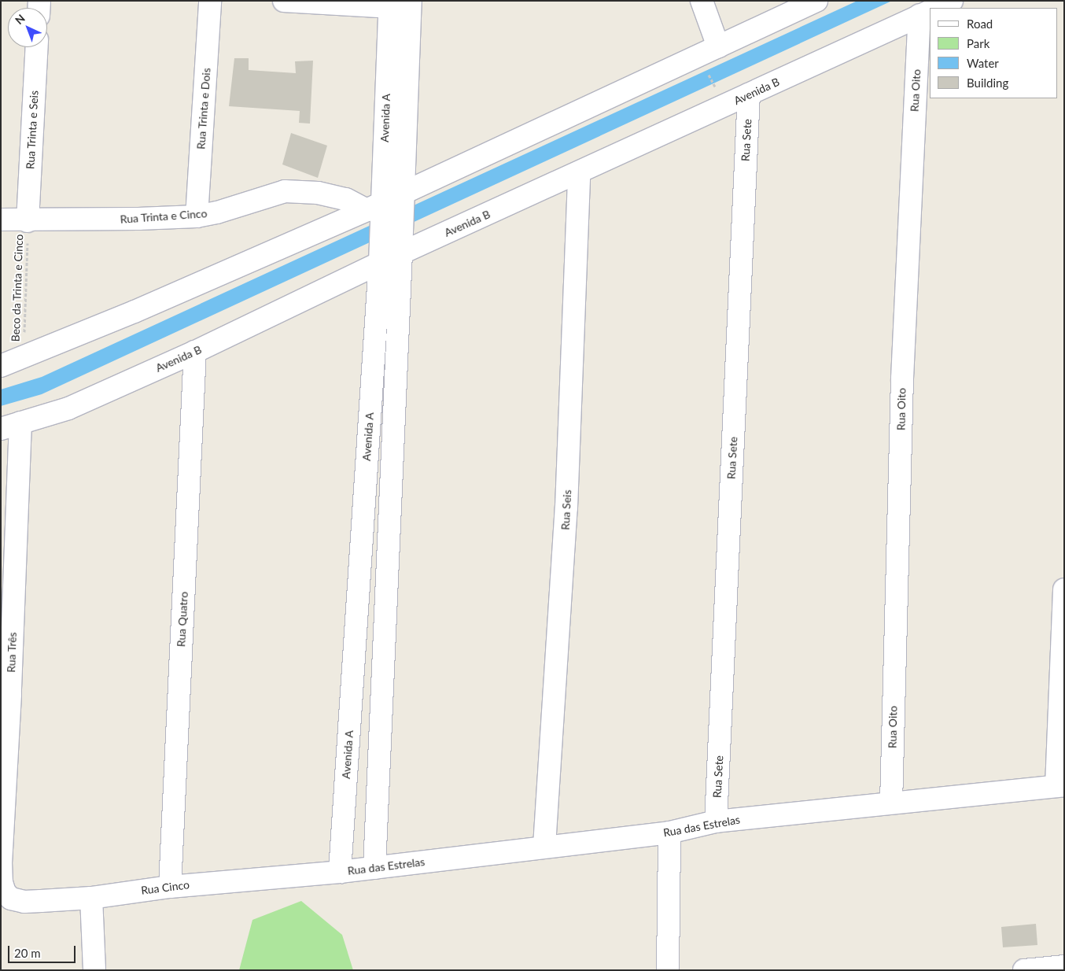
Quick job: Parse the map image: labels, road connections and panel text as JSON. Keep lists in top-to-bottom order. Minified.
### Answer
{"streets":{"street":["Rua Oito","Avenida B","Rua Trinta e Dois","Avenida A","Rua Trinta e Seis","Rua Sete","Rua Trinta e Cinco","Rua Seis","Rua Quatro","Rua Três","Rua das Estrelas","Rua Cinco"],"path":["Beco da Trinta e Cinco"]},"crossings":[["Rua Oito","Avenida B"],["Rua Oito","Rua das Estrelas"],["Avenida B","Avenida A"],["Avenida B","Rua Sete"],["Avenida B","Rua Seis"],["Avenida B","Rua Quatro"],["Avenida B","Rua Três"],["Rua Trinta e Dois","Rua Trinta e Cinco"],["Avenida A","Rua Trinta e Cinco"],["Avenida A","Rua das Estrelas"],["Avenida A","Rua Cinco"],["Rua Trinta e Seis","Rua Trinta e Cinco"],["Rua Trinta e Seis","Beco da Trinta e Cinco"],["Rua Sete","Rua das Estrelas"],["Rua Trinta e Cinco","Beco da Trinta e Cinco"],["Rua Seis","Rua das Estrelas"],["Rua Quatro","Rua Cinco"],["Rua Três","Rua Cinco"],["Rua das Estrelas","Rua Cinco"]],"legend":["Road","Park","Water","Building"],"scale_bar":"20 m","north":"top left"}
